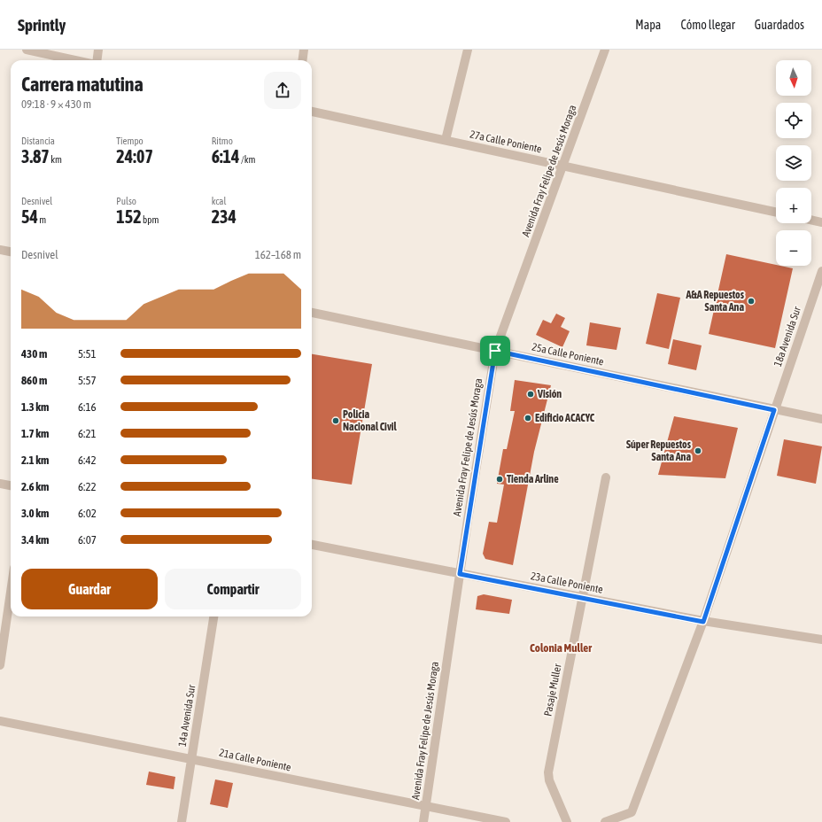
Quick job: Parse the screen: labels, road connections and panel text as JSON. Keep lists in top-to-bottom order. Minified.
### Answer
{"streets":{"street":["27a Calle Poniente","Avenida Fray Felipe de Jesús Moraga","18a Avenida Sur","25a Calle Poniente","23a Calle Poniente","Pasaje Muller","14a Avenida Sur","21a Calle Poniente"]},"crossings":[["27a Calle Poniente","Avenida Fray Felipe de Jesús Moraga"],["Avenida Fray Felipe de Jesús Moraga","25a Calle Poniente"],["Avenida Fray Felipe de Jesús Moraga","23a Calle Poniente"],["Avenida Fray Felipe de Jesús Moraga","21a Calle Poniente"],["18a Avenida Sur","25a Calle Poniente"],["18a Avenida Sur","23a Calle Poniente"],["23a Calle Poniente","Pasaje Muller"],["14a Avenida Sur","21a Calle Poniente"]],"districts":["Colonia Muller"],"places":["A&A Repuestos Santa Ana","Visión","Edificio ACACYC","Policia Nacional Civil","Súper Repuestos Santa Ana","Tienda Arline"],"north":"bottom","page":{"header":"Sprintly","nav":["Mapa","Cómo llegar","Guardados"],"map_buttons":["+","−"],"heading":["Carrera matutina","09:18 · 9 × 430 m"],"stats":[["Distancia","3.87 km"],["Tiempo","24:07"],["Ritmo","6:14 /km"],["Desnivel","54 m"],["Pulso","152 bpm"],["kcal","234"]],"chart":["Desnivel","162–168 m"],"list":[{"name":"430 m","note":"5:51"},{"name":"860 m","note":"5:57"},{"name":"1.3 km","note":"6:16"},{"name":"1.7 km","note":"6:21"},{"name":"2.1 km","note":"6:42"},{"name":"2.6 km","note":"6:22"},{"name":"3.0 km","note":"6:02"},{"name":"3.4 km","note":"6:07"}],"buttons":["Guardar","Compartir"]}}
